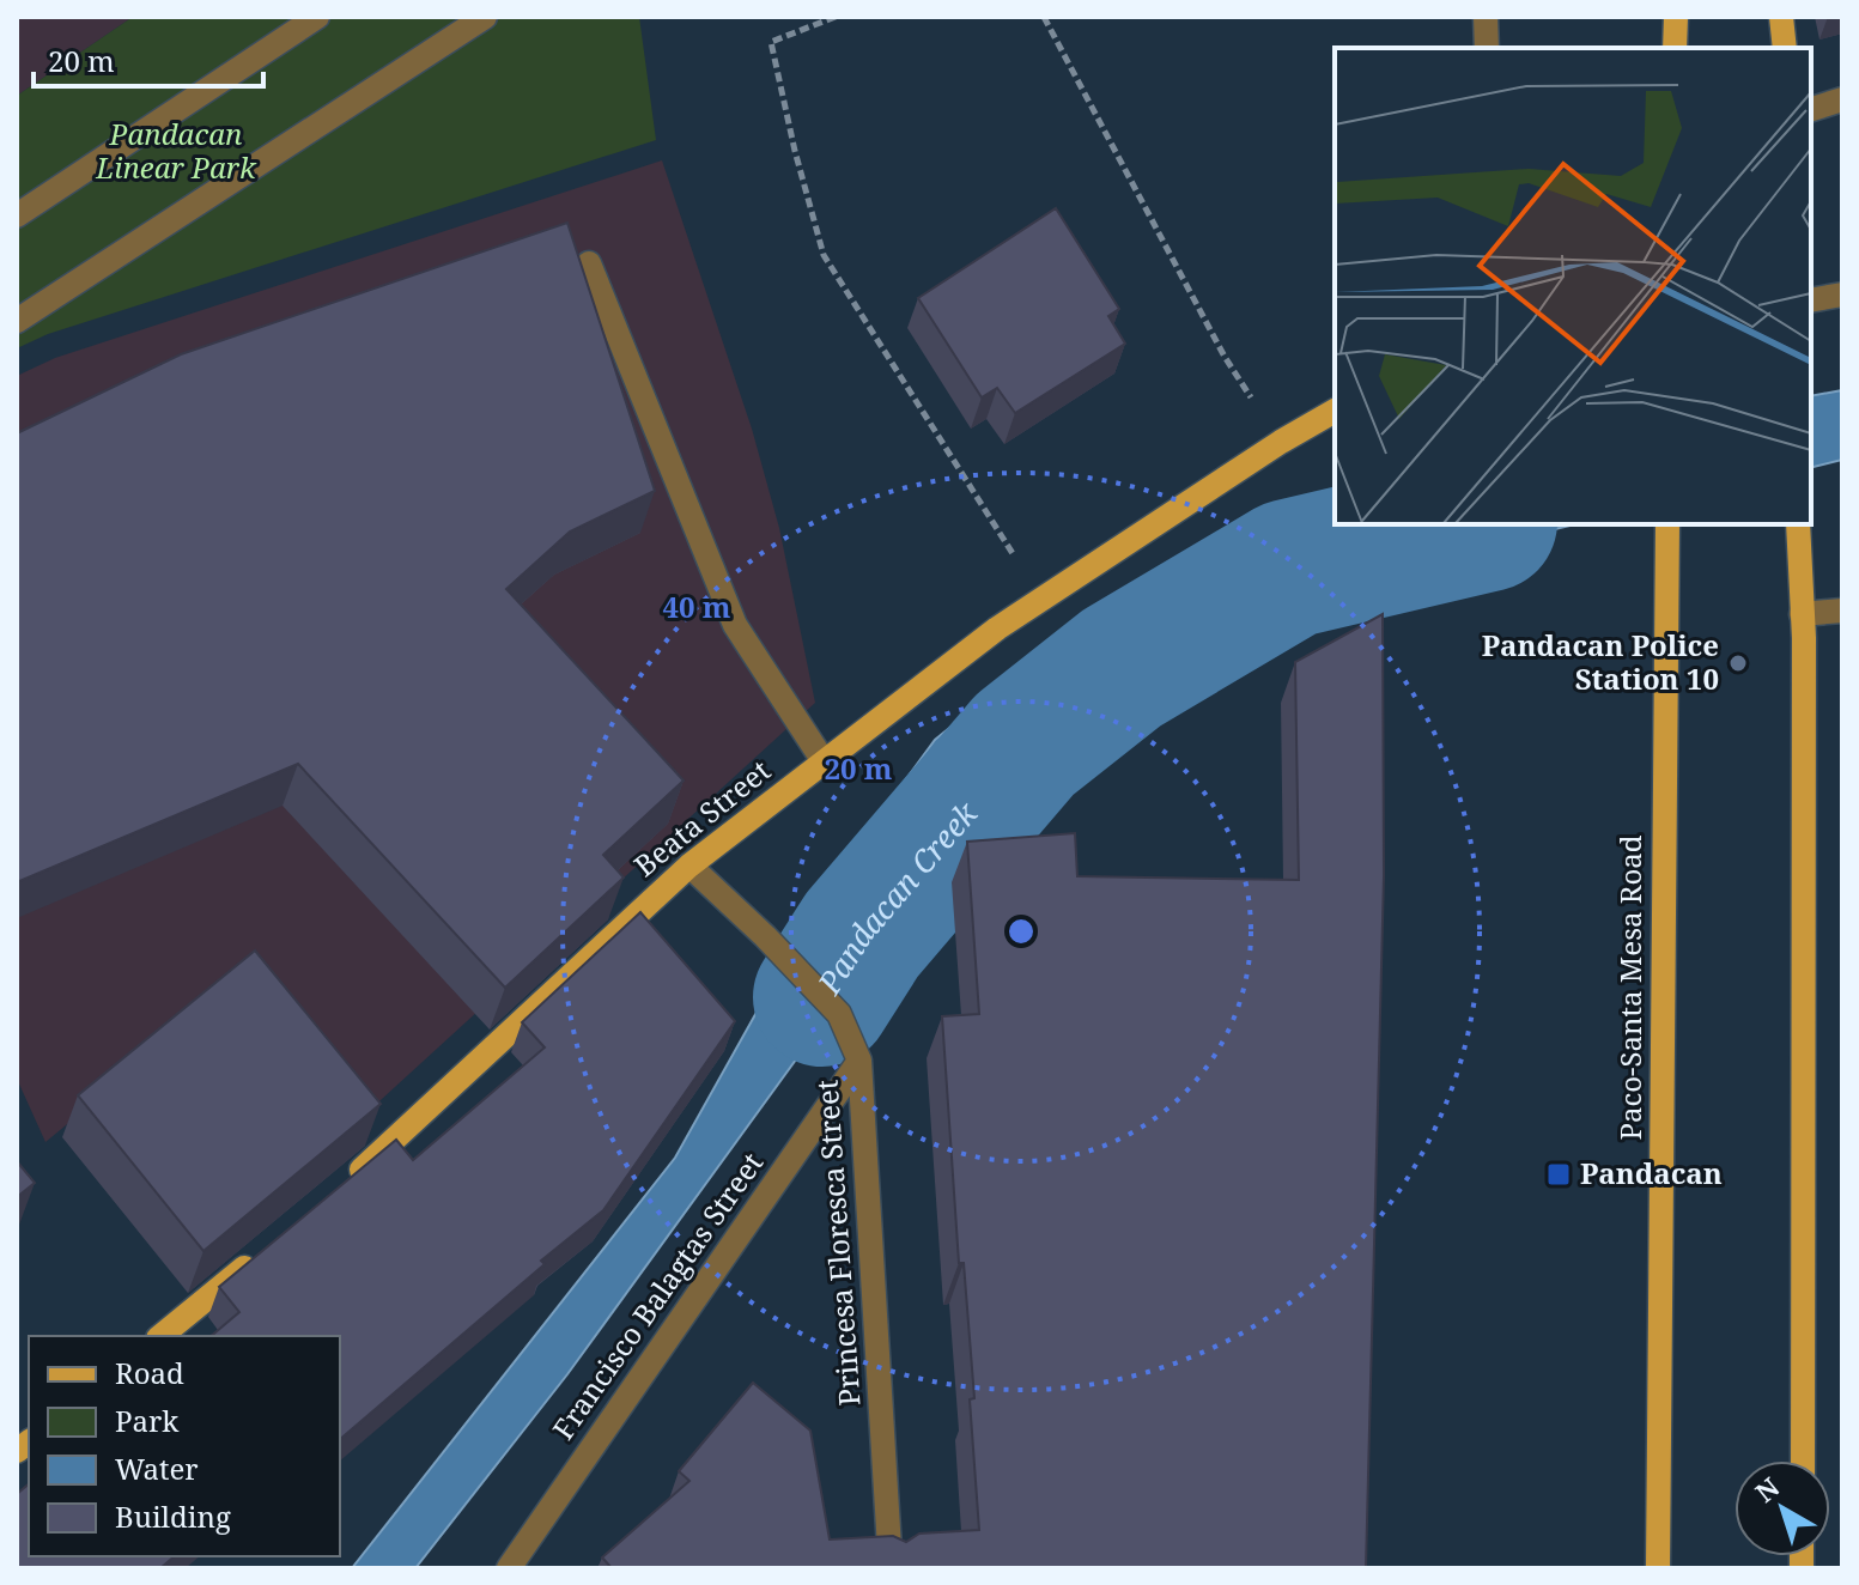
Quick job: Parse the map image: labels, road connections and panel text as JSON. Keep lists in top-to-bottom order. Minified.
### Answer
{"streets":{"main road":["Beata Street","Paco-Santa Mesa Road"],"street":["Princesa Floresca Street","Francisco Balagtas Street"]},"crossings":[["Beata Street","Princesa Floresca Street"],["Princesa Floresca Street","Francisco Balagtas Street"]],"water":["Pandacan Creek"],"parks":["Pandacan Linear Park"],"places":{"other":["Pandacan Police Station 10"],"transit":["Pandacan"]},"legend":["Road","Park","Water","Building"],"scale_bar":"20 m","north":"top left","rings":["40 m","20 m"]}
